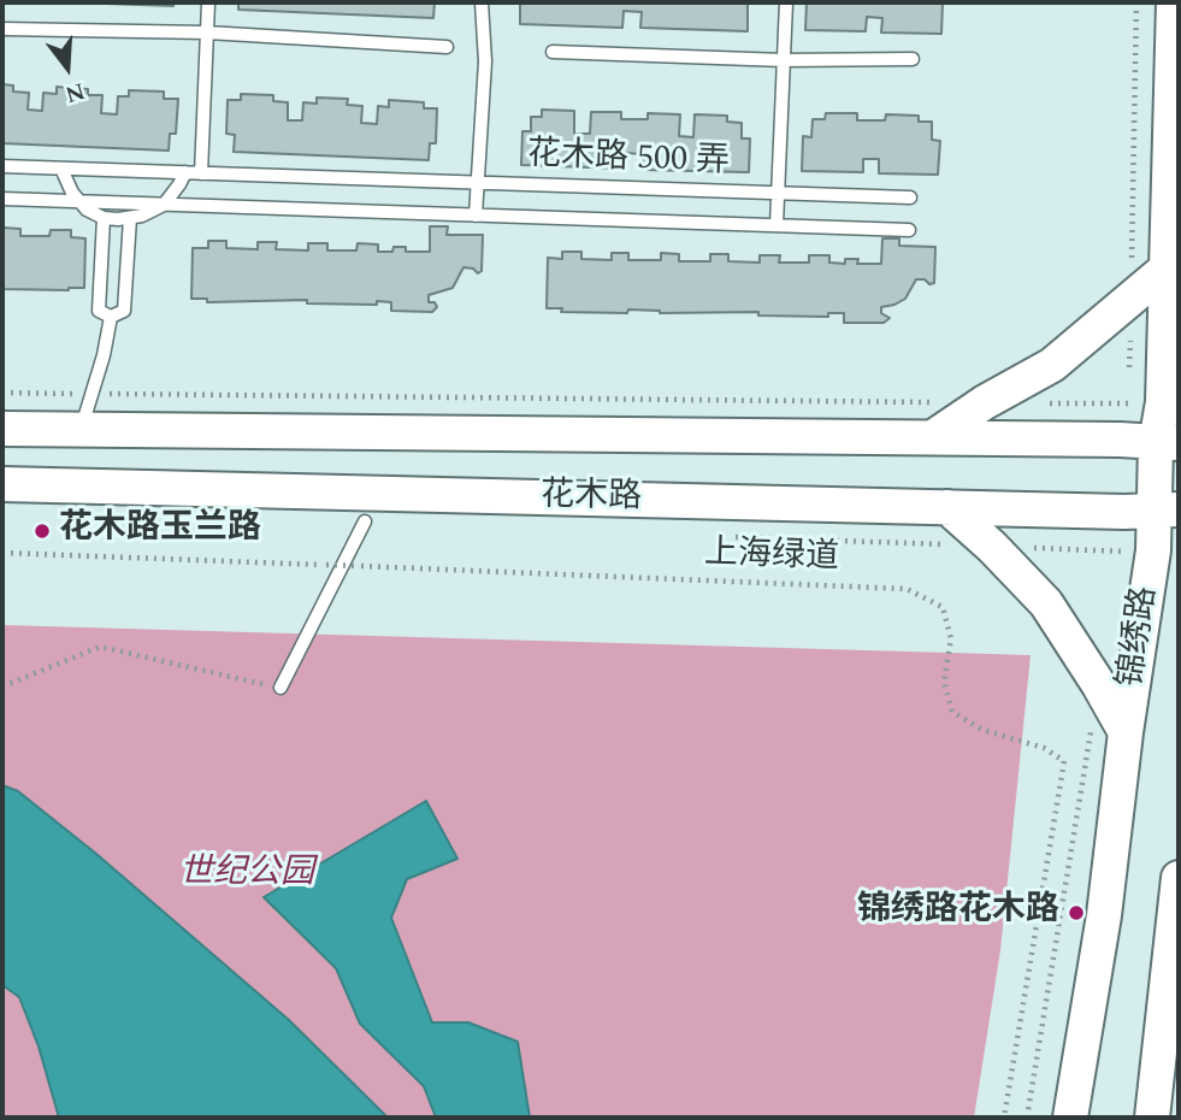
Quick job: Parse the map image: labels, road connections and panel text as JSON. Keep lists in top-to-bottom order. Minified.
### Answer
{"streets":{"main road":["花木路","锦绣路"],"lane":["花木路 500 弄"],"path":["上海绿道"]},"crossings":[["花木路","锦绣路"]],"parks":["世纪公园"],"places":["花木路玉兰路","锦绣路花木路"],"north":"bottom"}
